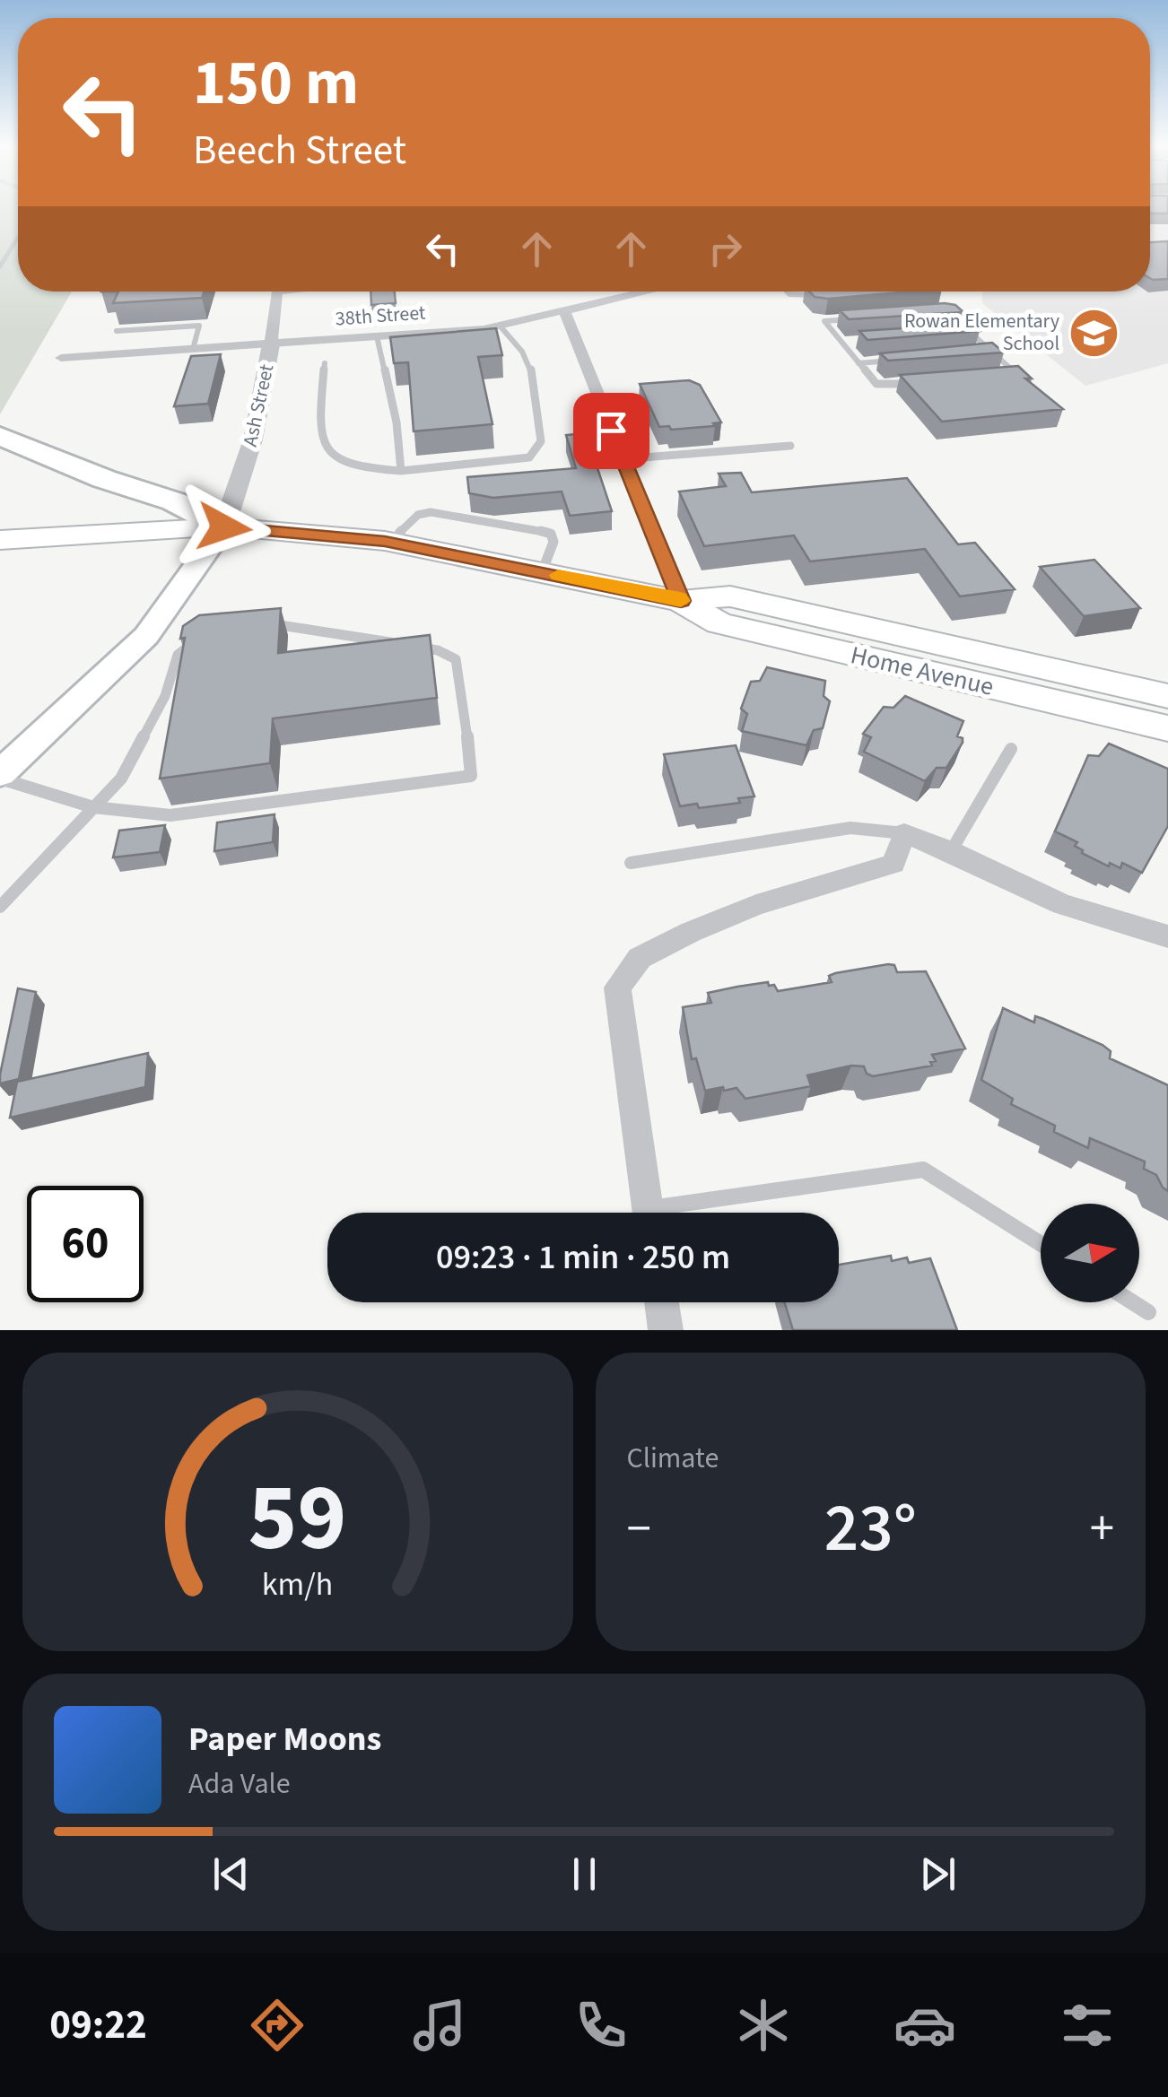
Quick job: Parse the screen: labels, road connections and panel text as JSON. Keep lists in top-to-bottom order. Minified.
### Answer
{"streets":{"main road":["Home Avenue"],"street":["38th Street","Ash Street"]},"crossings":[["38th Street","Ash Street"],["Ash Street","Home Avenue"]],"places":{"school or university":["Rowan Elementary School"]},"north":"right","page":{"turn":["150 m","Beech Street"],"limit":"60","trip":"09:23 · 1 min · 250 m","tile":"Climate","heat":["−","23°","+"],"song":["Paper Moons","Ada Vale"],"tabs":"09:22","gauge":["59","km/h"]}}
